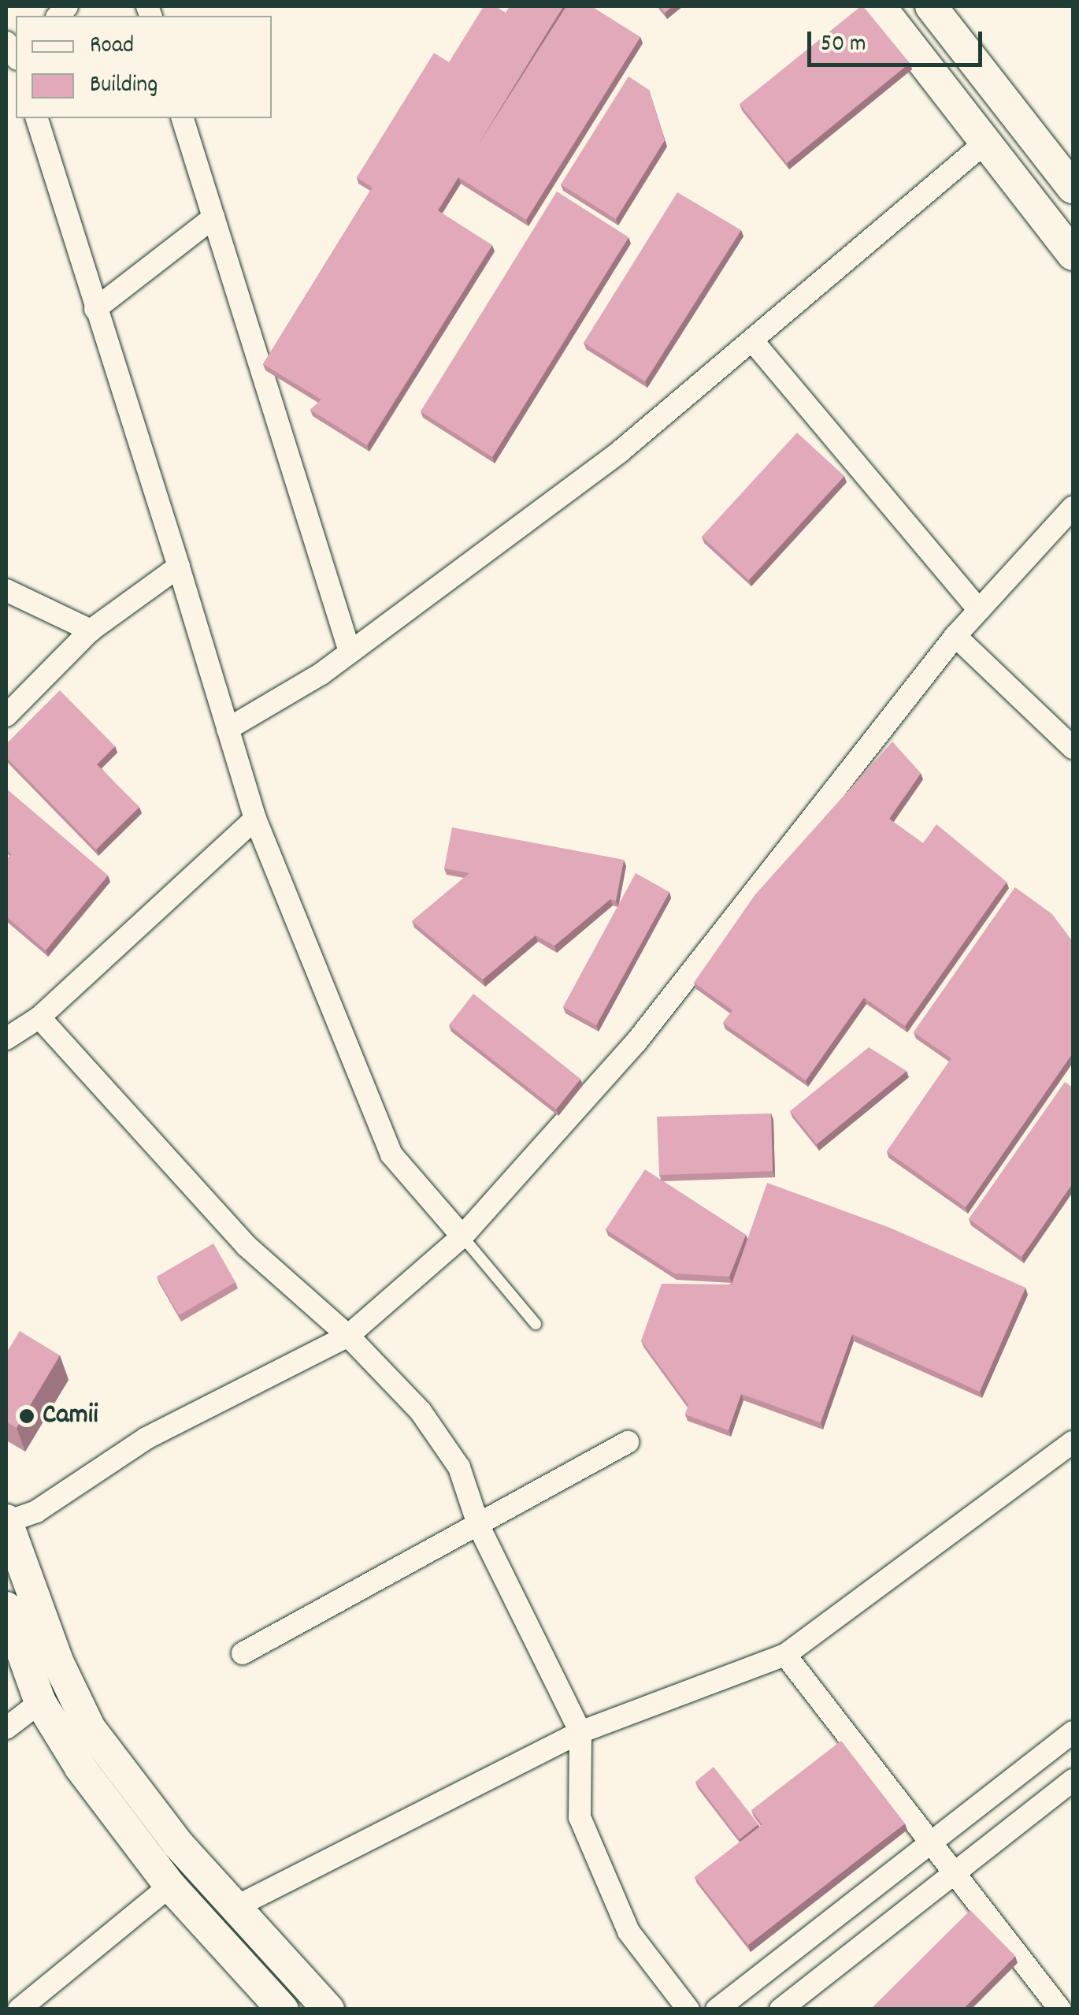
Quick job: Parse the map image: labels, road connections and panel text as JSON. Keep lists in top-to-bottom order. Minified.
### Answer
{"places":["Camii"],"legend":["Road","Building"],"scale_bar":"50 m"}
